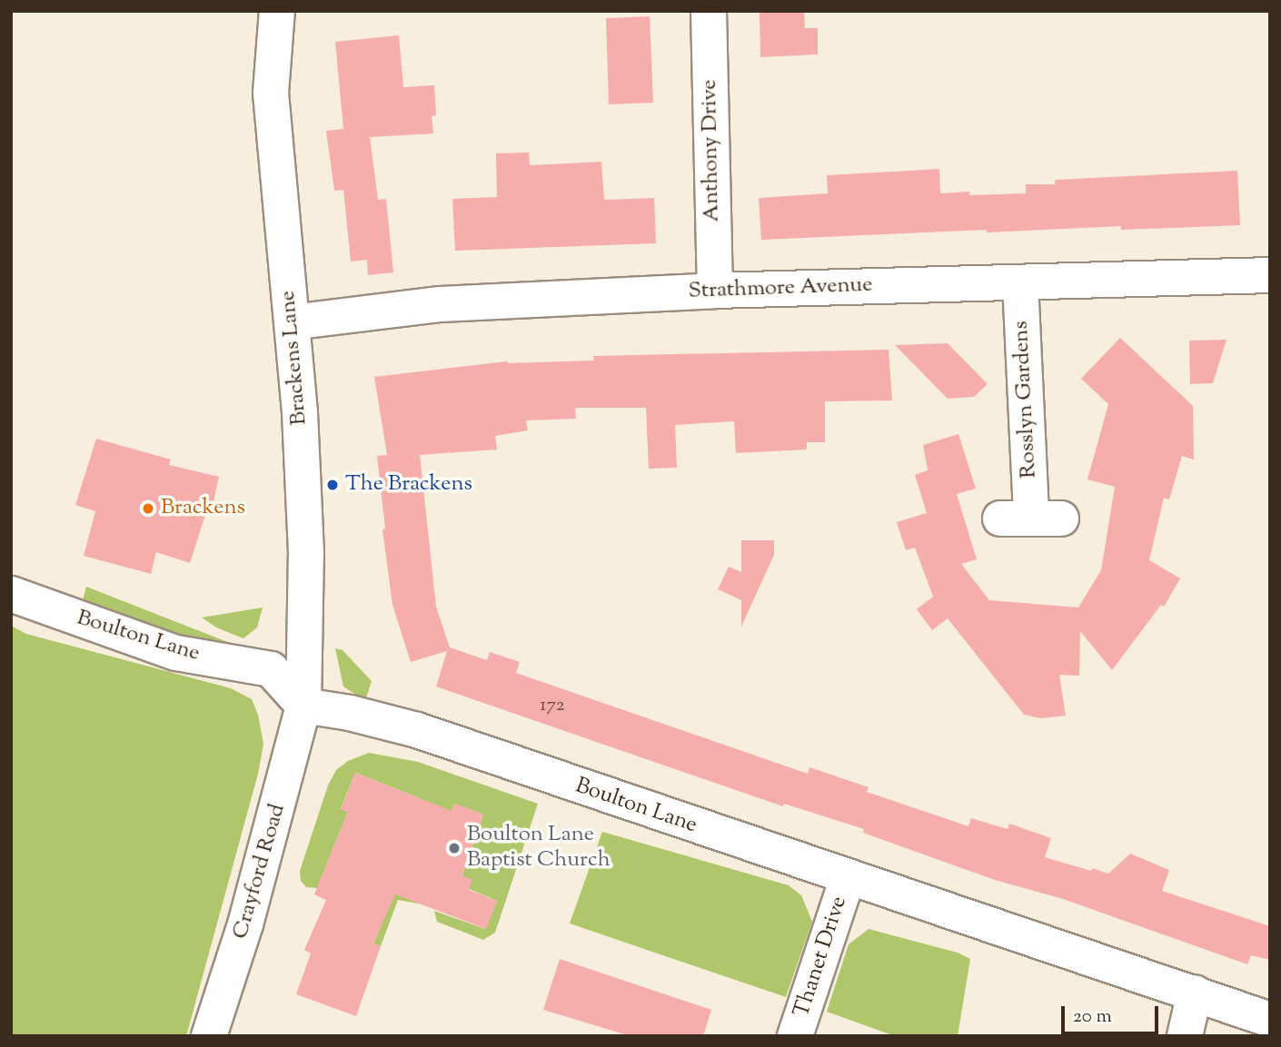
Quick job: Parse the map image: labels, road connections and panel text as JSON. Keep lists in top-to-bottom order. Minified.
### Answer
{"streets":{"street":["Anthony Drive","Strathmore Avenue","Brackens Lane","Rosslyn Gardens","Boulton Lane","Crayford Road","Thanet Drive"]},"crossings":[["Anthony Drive","Strathmore Avenue"],["Strathmore Avenue","Brackens Lane"],["Strathmore Avenue","Rosslyn Gardens"],["Brackens Lane","Boulton Lane"],["Brackens Lane","Crayford Road"],["Boulton Lane","Crayford Road"],["Boulton Lane","Thanet Drive"]],"places":["The Brackens","Brackens","Boulton Lane Baptist Church"],"house_numbers":["172"],"scale_bar":"20 m"}
